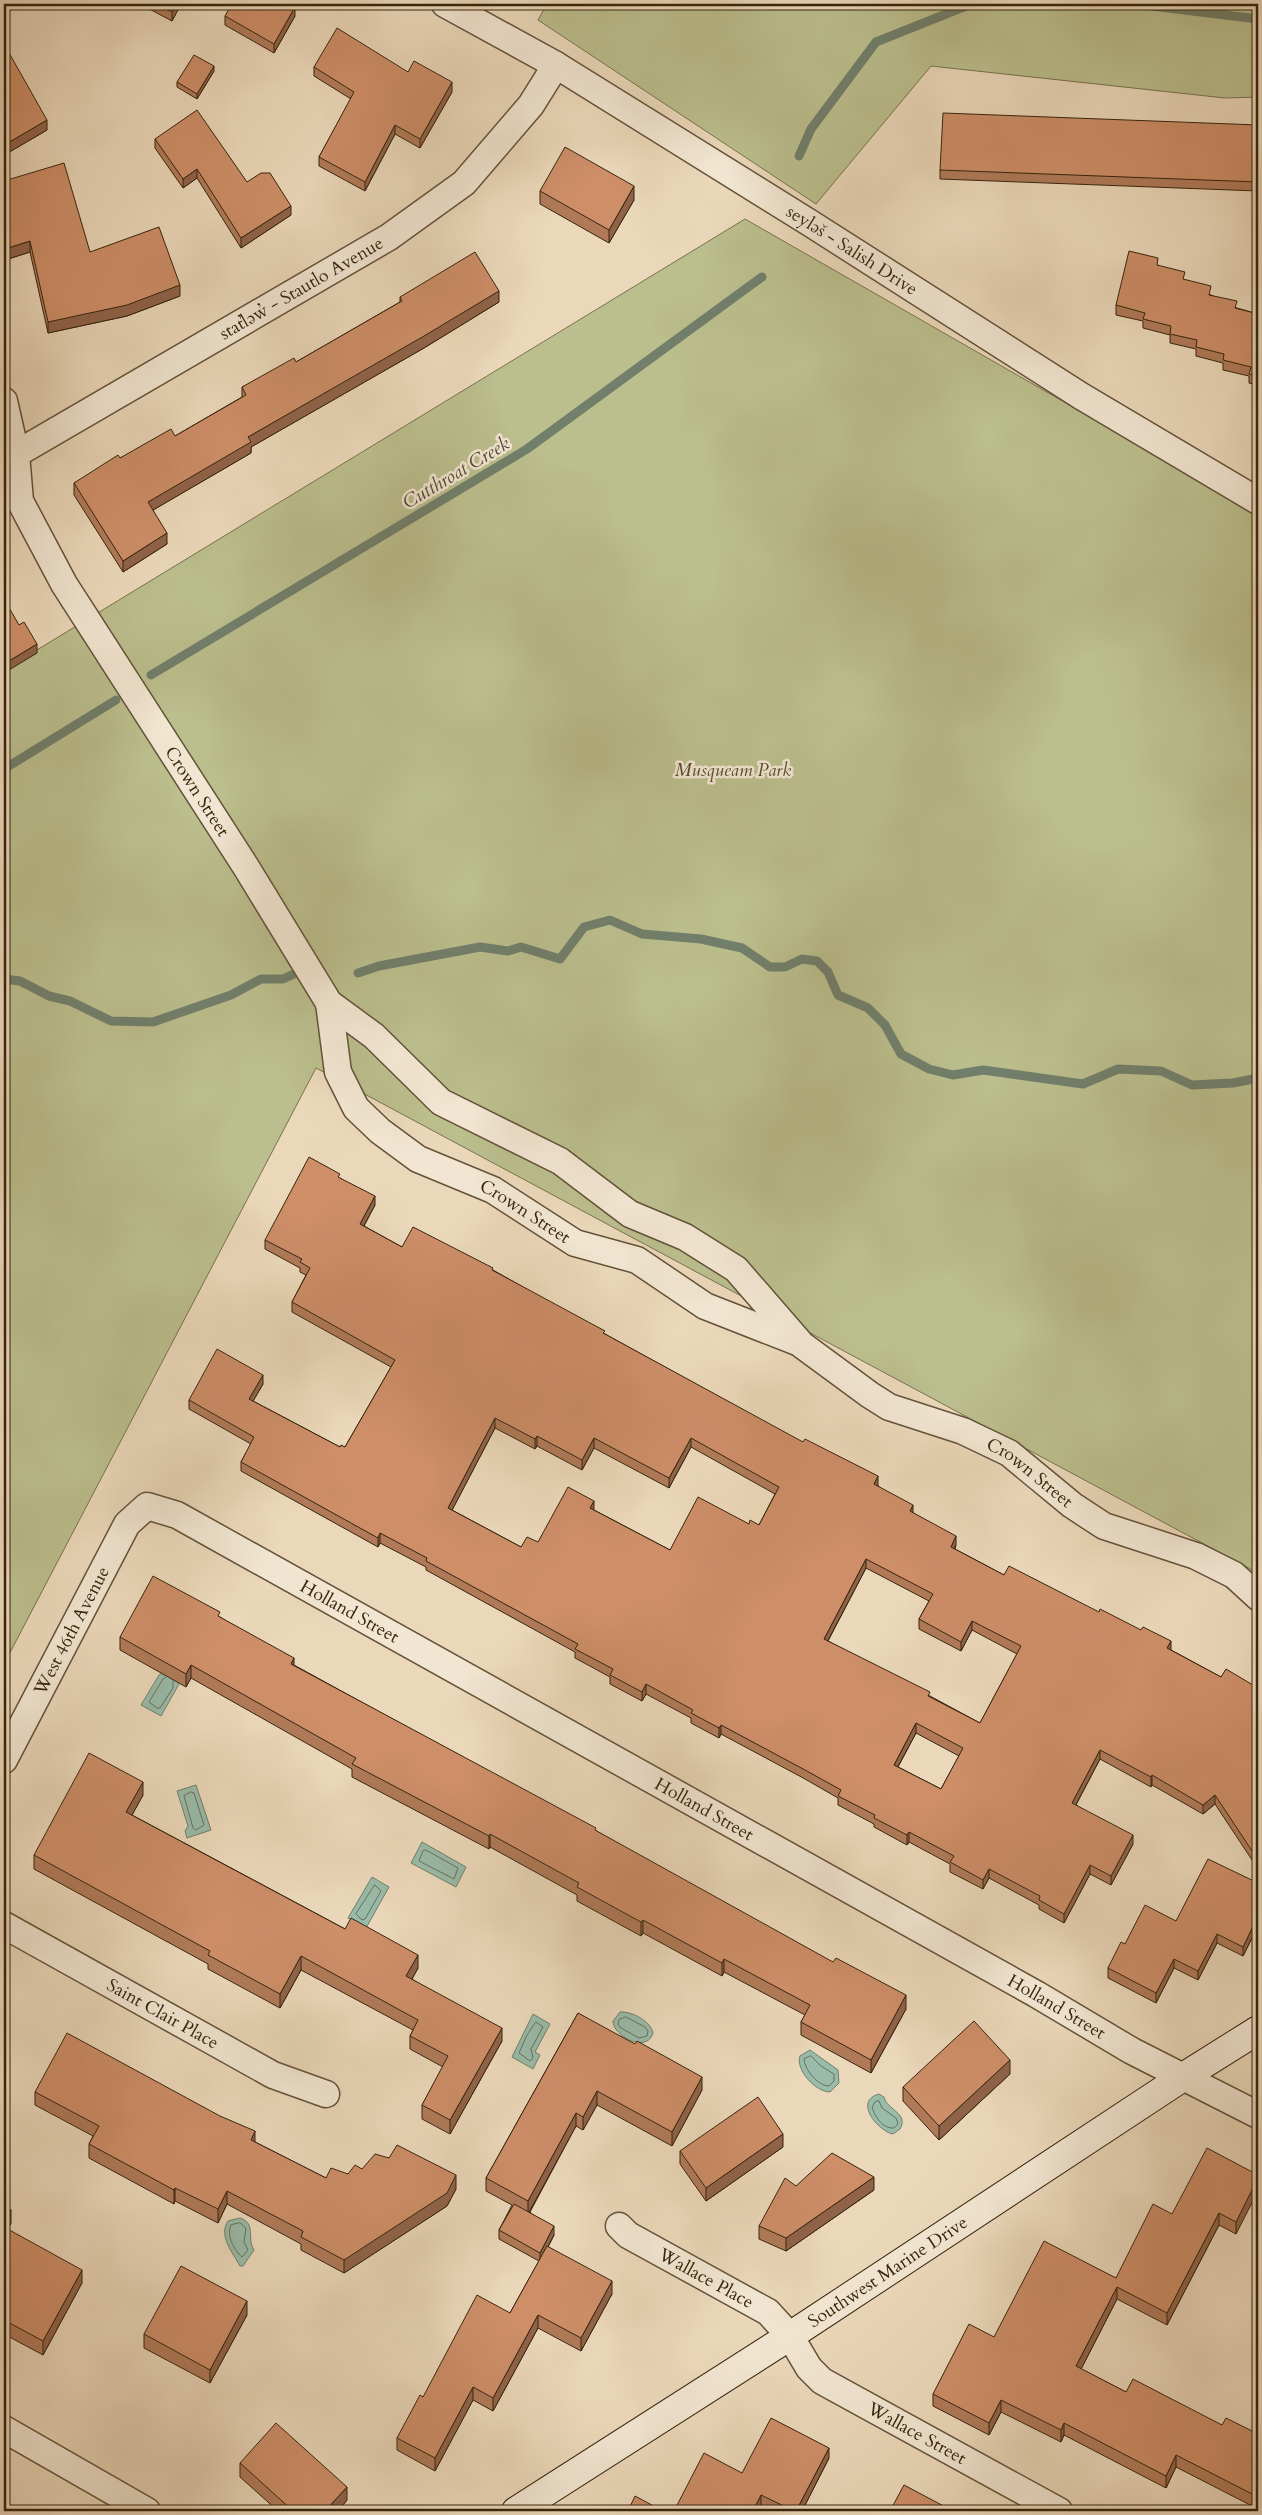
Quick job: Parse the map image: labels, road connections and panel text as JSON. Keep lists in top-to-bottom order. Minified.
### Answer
{"streets":{"main road":["Southwest Marine Drive"],"street":["seyləš - Salish Drive","statl̓əw̓ - Stautlo Avenue","Crown Street","Holland Street","West 46th Avenue","Saint Clair Place","Wallace Place","Wallace Street"]},"crossings":[["seyləš - Salish Drive","statl̓əw̓ - Stautlo Avenue"],["statl̓əw̓ - Stautlo Avenue","Crown Street"],["Holland Street","West 46th Avenue"],["Holland Street","Southwest Marine Drive"],["Southwest Marine Drive","Wallace Place"],["Southwest Marine Drive","Wallace Street"],["Wallace Place","Wallace Street"]],"water":["Cutthroat Creek"],"parks":["Musqueam Park"]}
